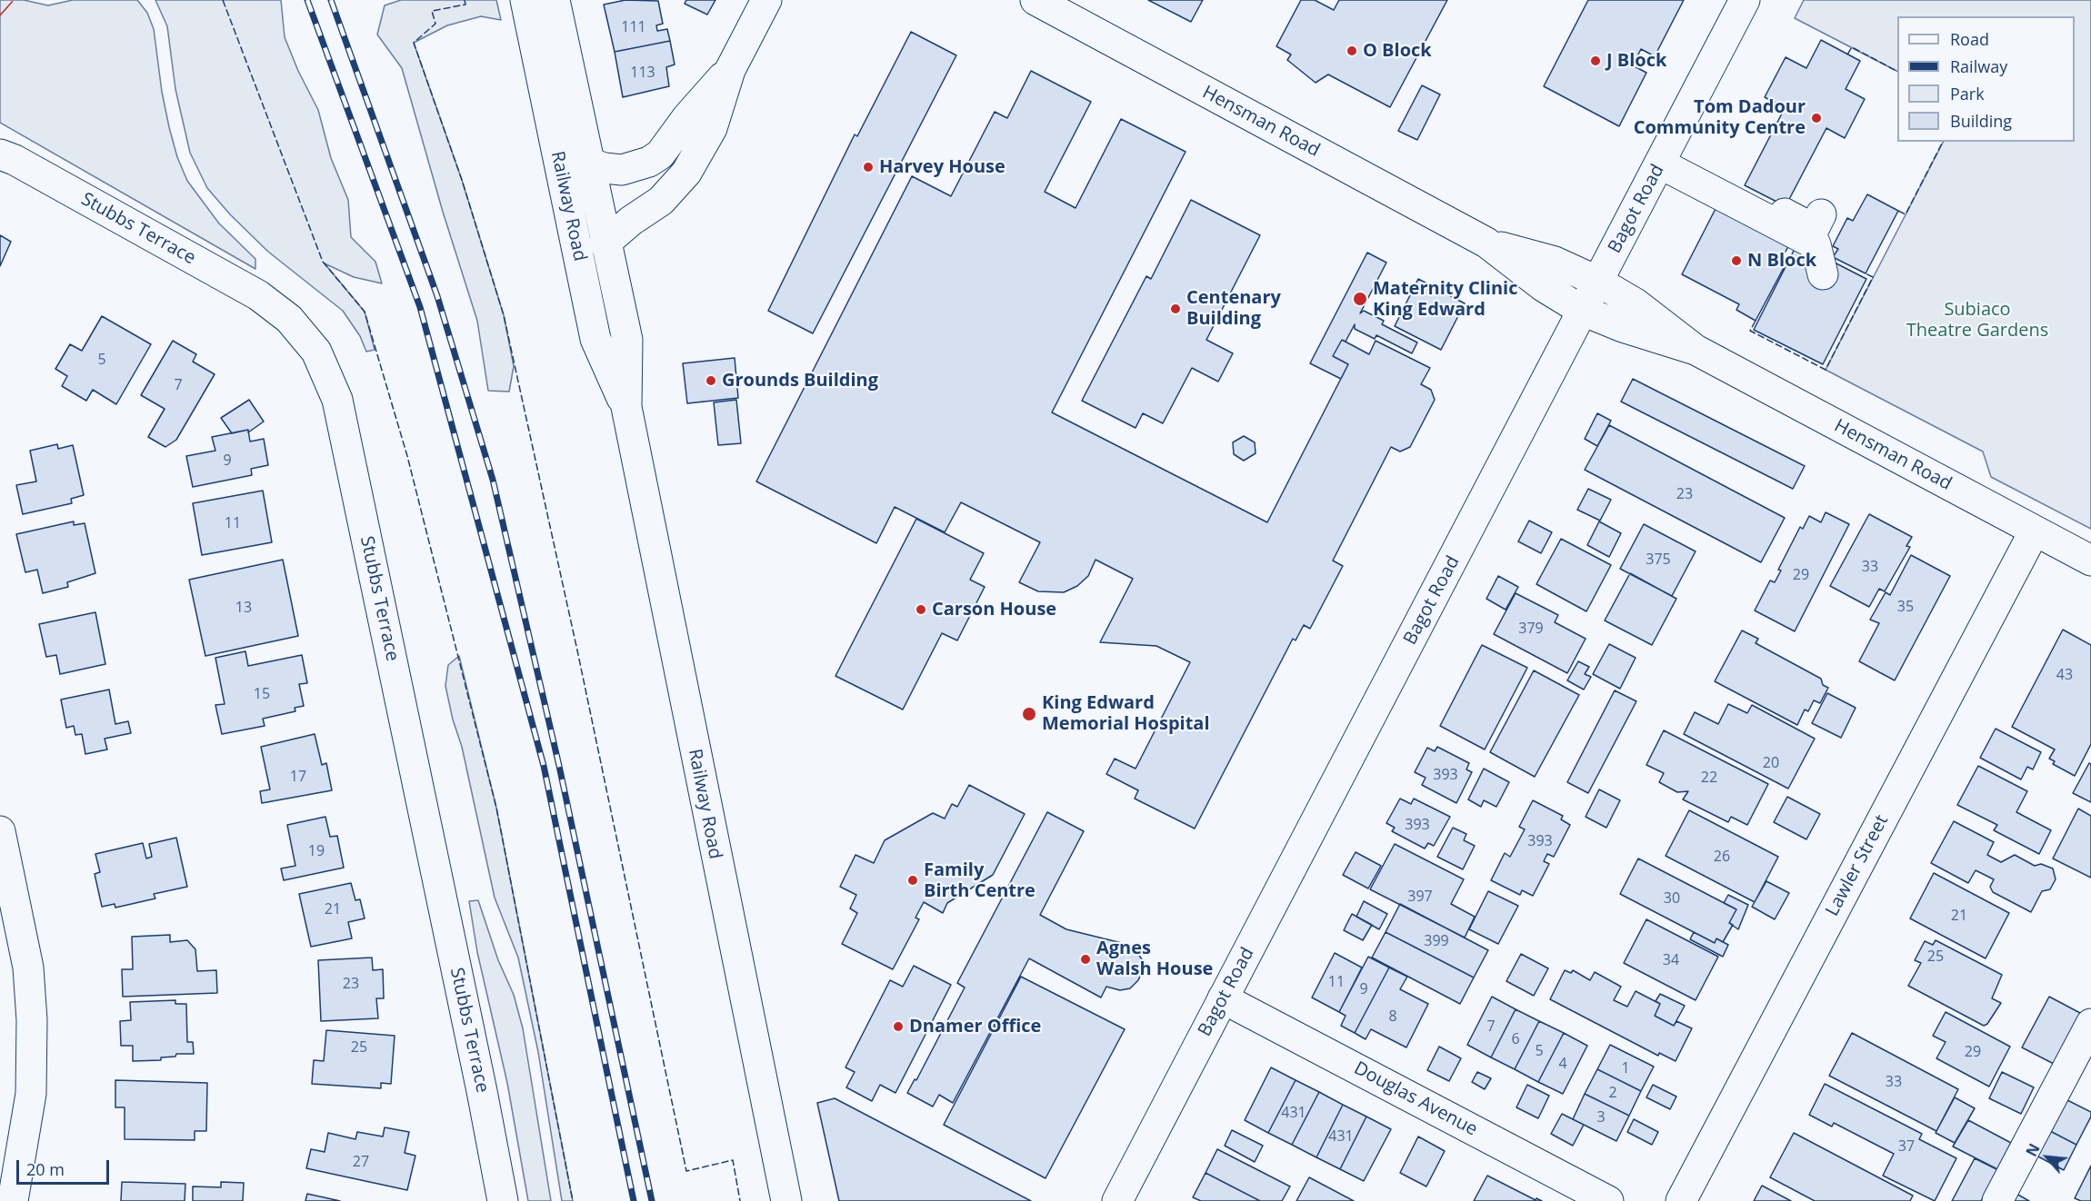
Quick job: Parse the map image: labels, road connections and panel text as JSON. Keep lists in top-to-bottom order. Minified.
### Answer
{"streets":{"street":["Hensman Road","Railway Road","Bagot Road","Stubbs Terrace","Lawler Street","Douglas Avenue"]},"crossings":[["Hensman Road","Bagot Road"],["Hensman Road","Lawler Street"],["Bagot Road","Douglas Avenue"]],"parks":["Subiaco Theatre Gardens"],"places":["O Block","J Block","Tom Dadour Community Centre","Harvey House","N Block","Maternity Clinic King Edward","Centenary Building","Grounds Building","Carson House","King Edward Memorial Hospital","Family Birth Centre","Agnes Walsh House","Dnamer Office"],"house_numbers":["111","113","5","7","9","23","11","375","33","29","35","13","379","43","15","20","393","17","22","393","393","19","26","397","30","21","21","399","25","34","11","23","9","8","7","6","25","5","29","4","1","33","2","431","3","431","37","27"],"legend":["Road","Railway","Park","Building"],"scale_bar":"20 m","north":"top left"}
